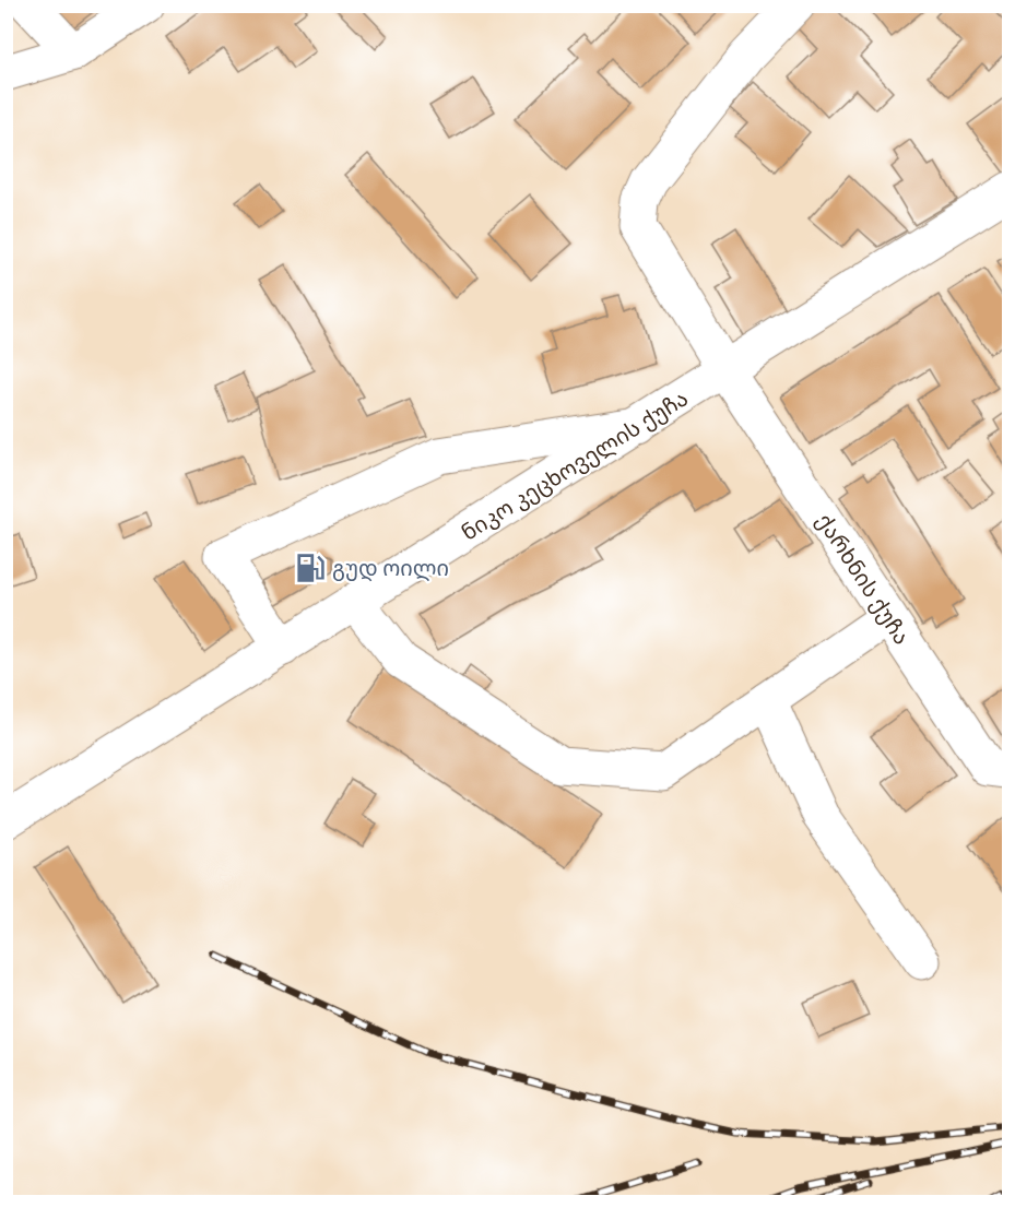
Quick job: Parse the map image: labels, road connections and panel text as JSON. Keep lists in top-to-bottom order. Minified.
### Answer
{"streets":{"main road":["ნიკო კეცხოველის ქუჩა","ქარხნის ქუჩა"]},"crossings":[["ნიკო კეცხოველის ქუჩა","ქარხნის ქუჩა"]],"places":{"fuel station":["გუდ ოილი"]}}
